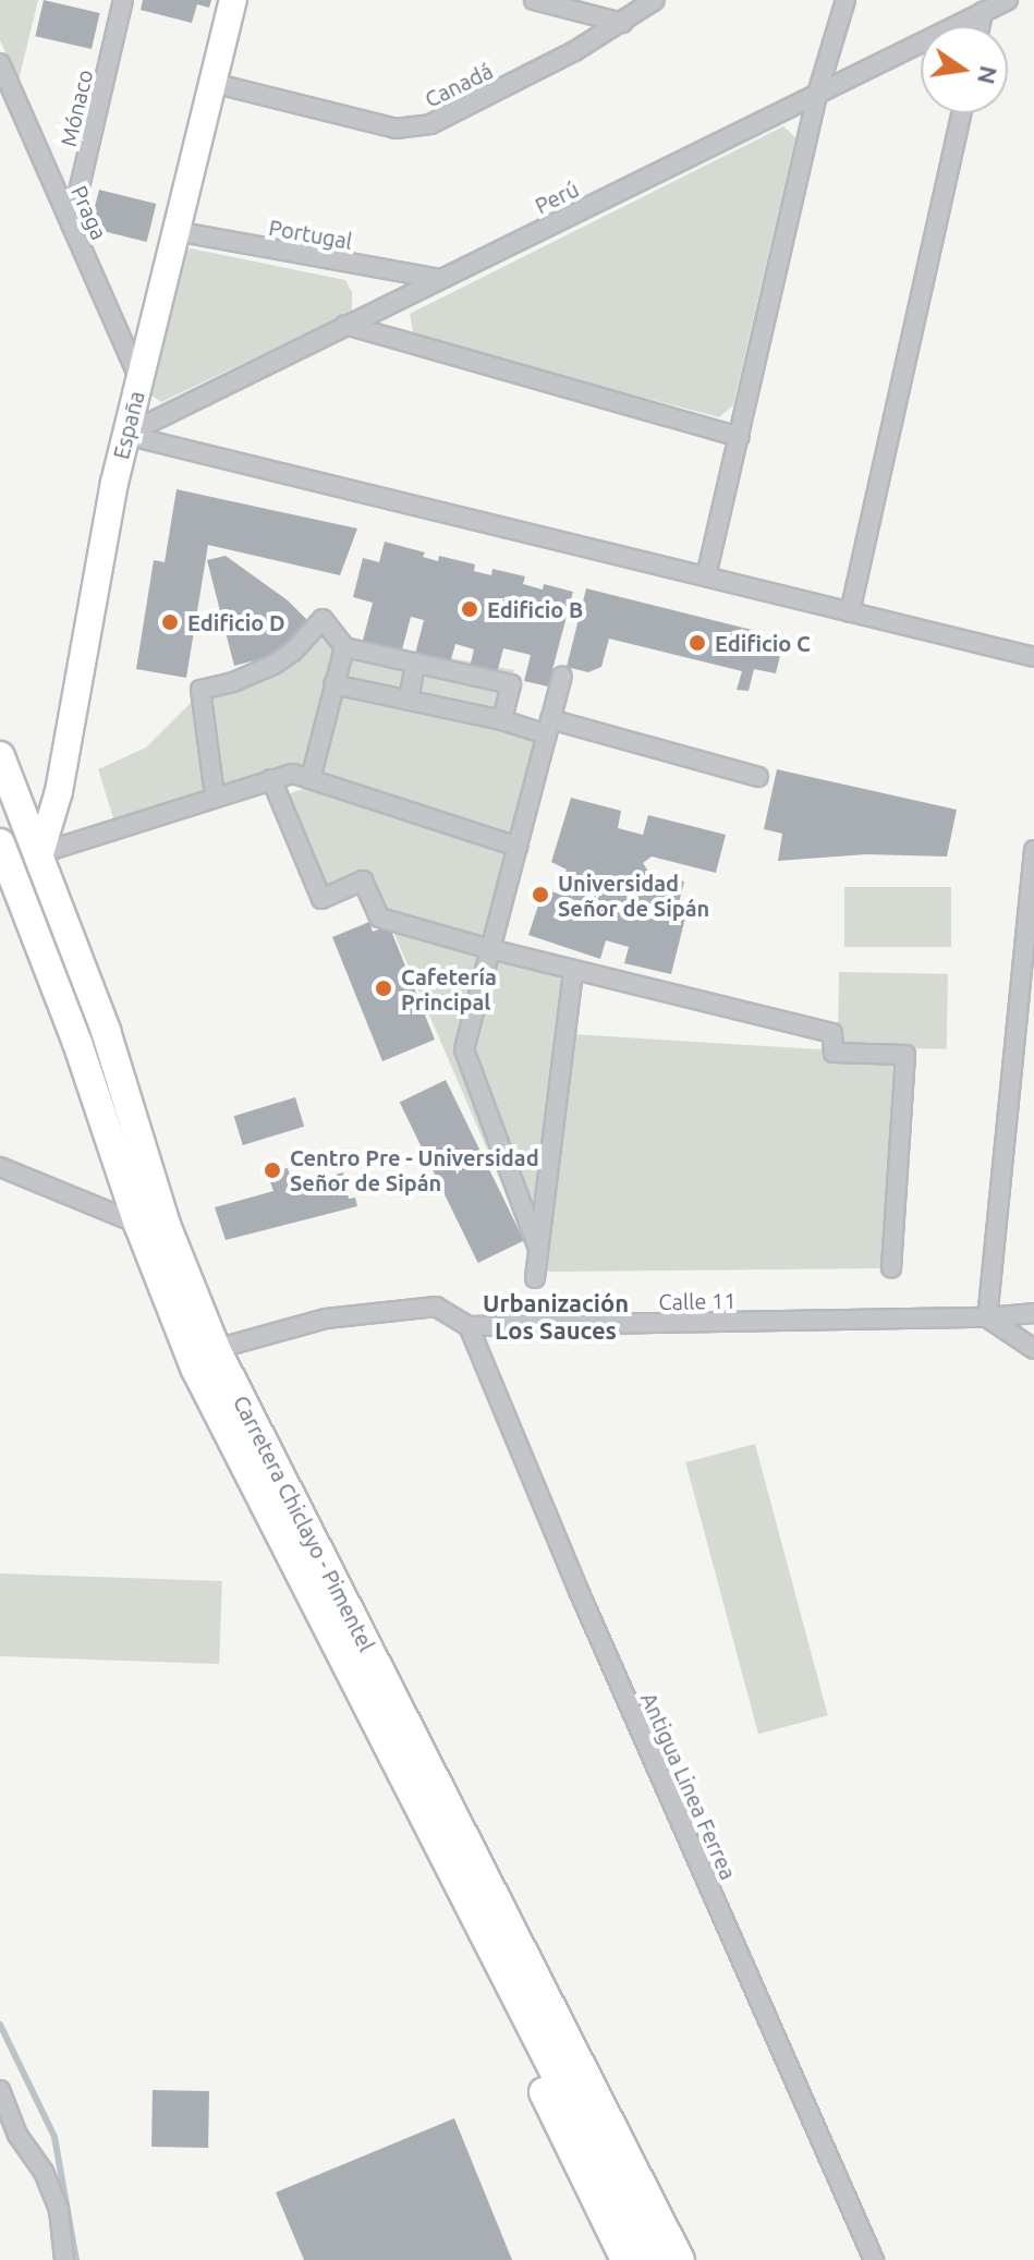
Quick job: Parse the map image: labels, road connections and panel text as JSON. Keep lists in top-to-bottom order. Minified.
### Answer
{"streets":{"main road":["Carretera Chiclayo - Pimentel"],"street":["Canadá","Mónaco","Perú","Praga","Portugal","España","Calle 11","Antigua Linea Ferrea"]},"crossings":[["Canadá","España"],["Mónaco","Praga"],["Perú","Portugal"],["Perú","España"],["Praga","España"],["Portugal","España"],["España","Carretera Chiclayo - Pimentel"],["Calle 11","Carretera Chiclayo - Pimentel"],["Calle 11","Antigua Linea Ferrea"]],"districts":["Urbanización Los Sauces"],"places":["Edificio B","Edificio D","Edificio C","Universidad Señor de Sipán","Cafetería Principal","Centro Pre - Universidad Señor de Sipán"],"north":"right"}
